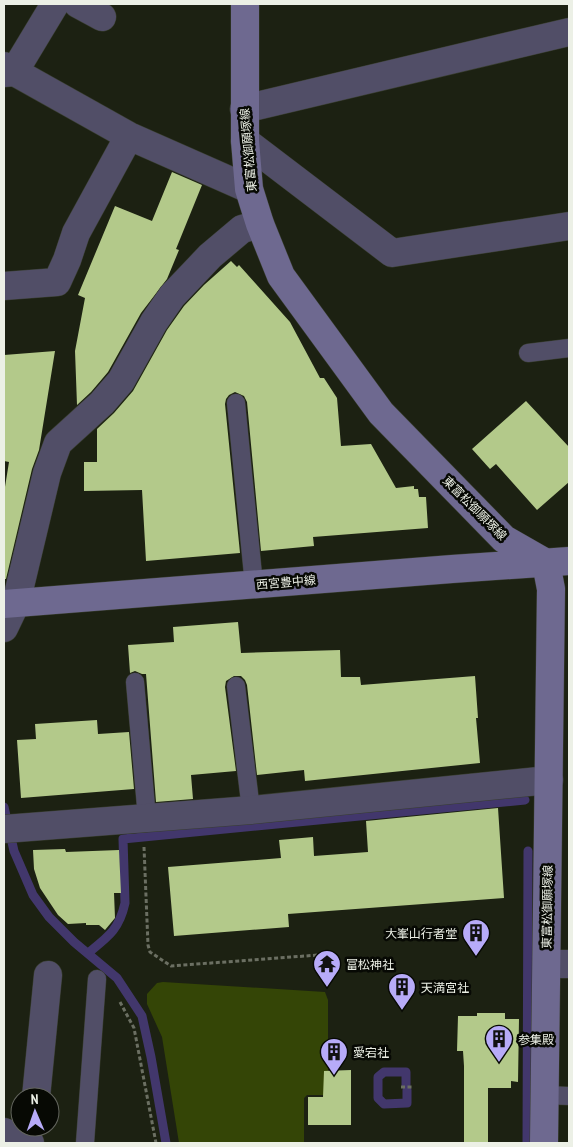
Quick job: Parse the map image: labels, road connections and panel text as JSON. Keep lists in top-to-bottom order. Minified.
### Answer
{"streets":{"main road":["東富松御願塚線","西宮豊中線"]},"crossings":[["東富松御願塚線","西宮豊中線"]],"places":{"building":["大峯山行者堂","天満宮社","参集殿","愛宕社"],"temple":["富松神社"]},"north":"top"}
